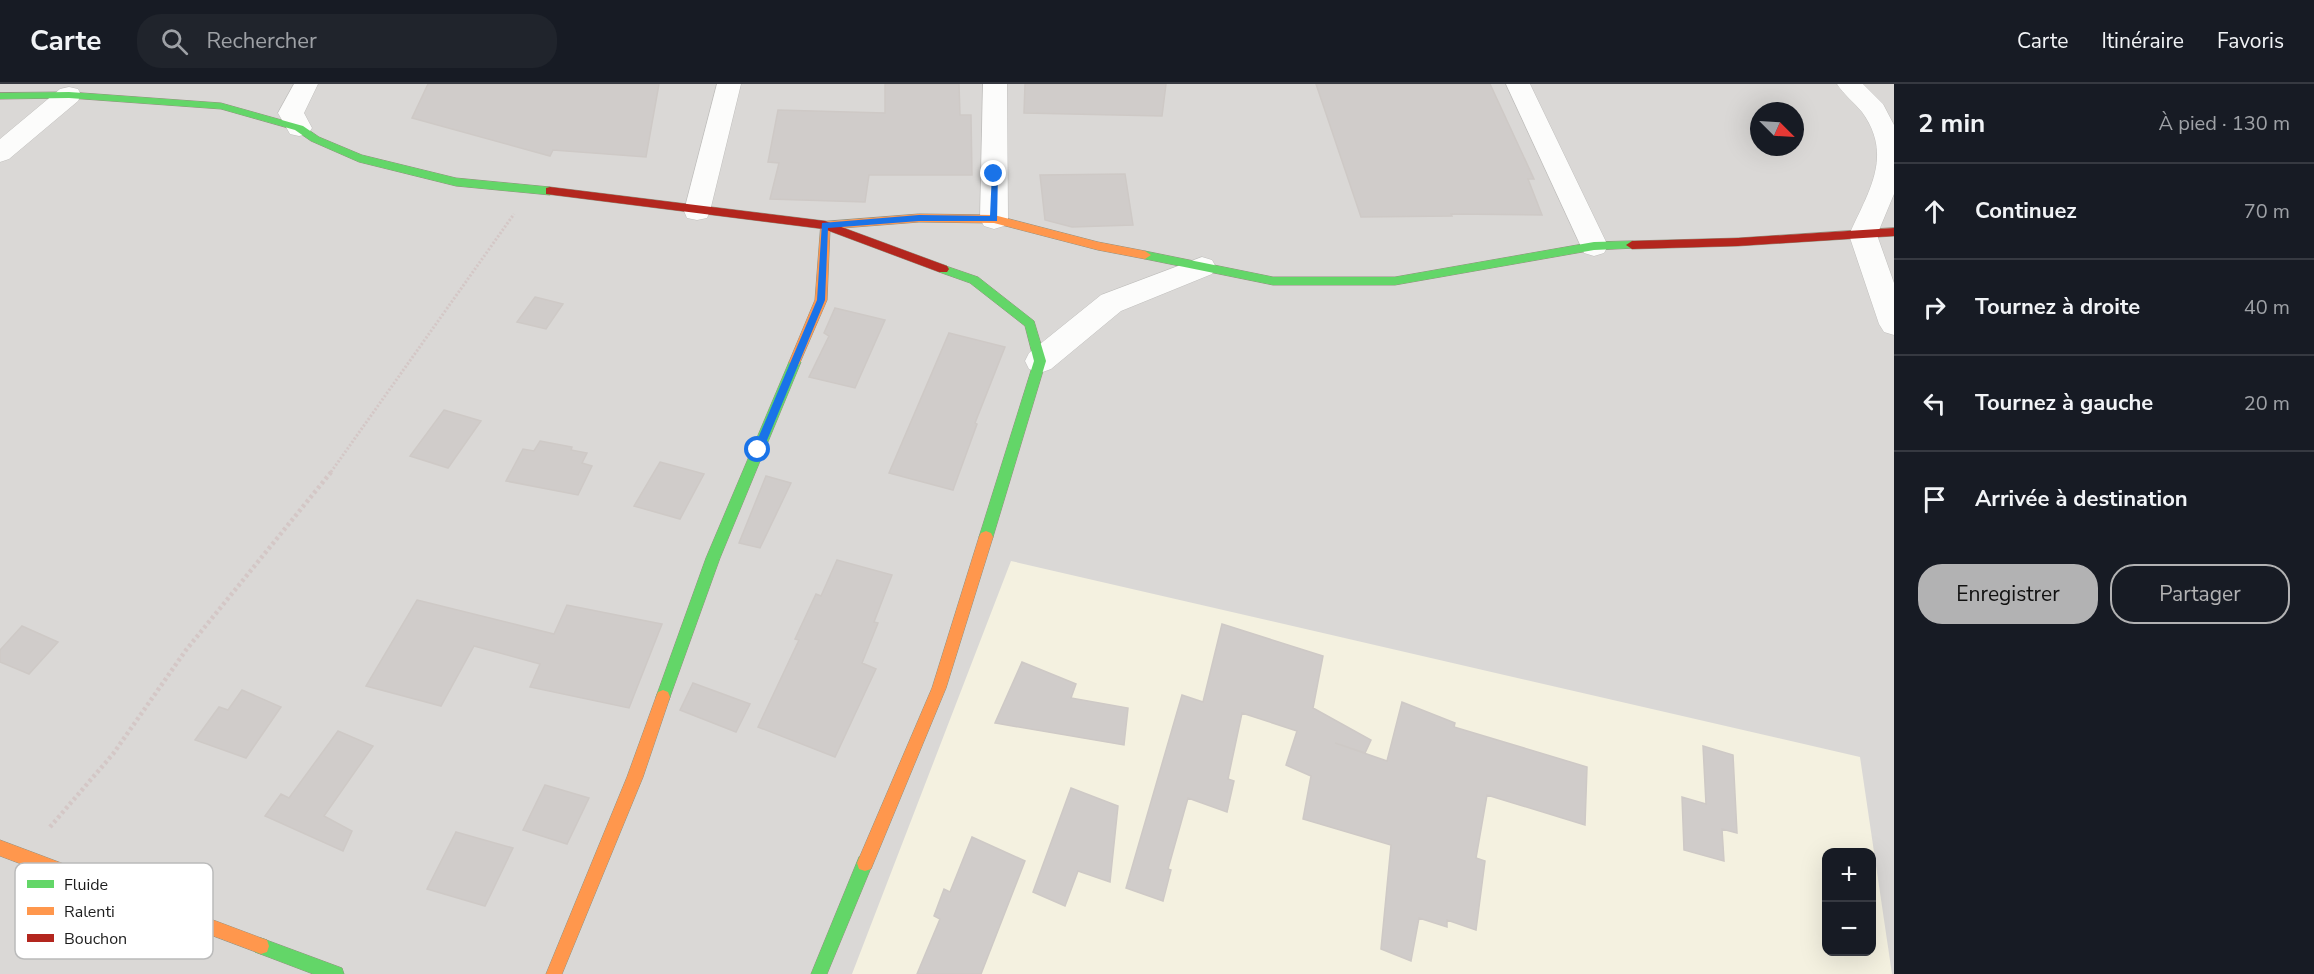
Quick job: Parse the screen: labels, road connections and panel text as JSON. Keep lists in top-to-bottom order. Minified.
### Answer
{"legend":["Fluide","Ralenti","Bouchon"],"north":"bottom right","page":{"header":"Carte","search":"Rechercher","nav":["Carte","Itinéraire","Favoris"],"heading":["2 min","À pied · 130 m"],"list":[["Continuez","70 m"],["Tournez à droite","40 m"],["Tournez à gauche","20 m"],"Arrivée à destination"],"buttons":["Enregistrer","Partager"],"map_buttons":["+","−"]}}
